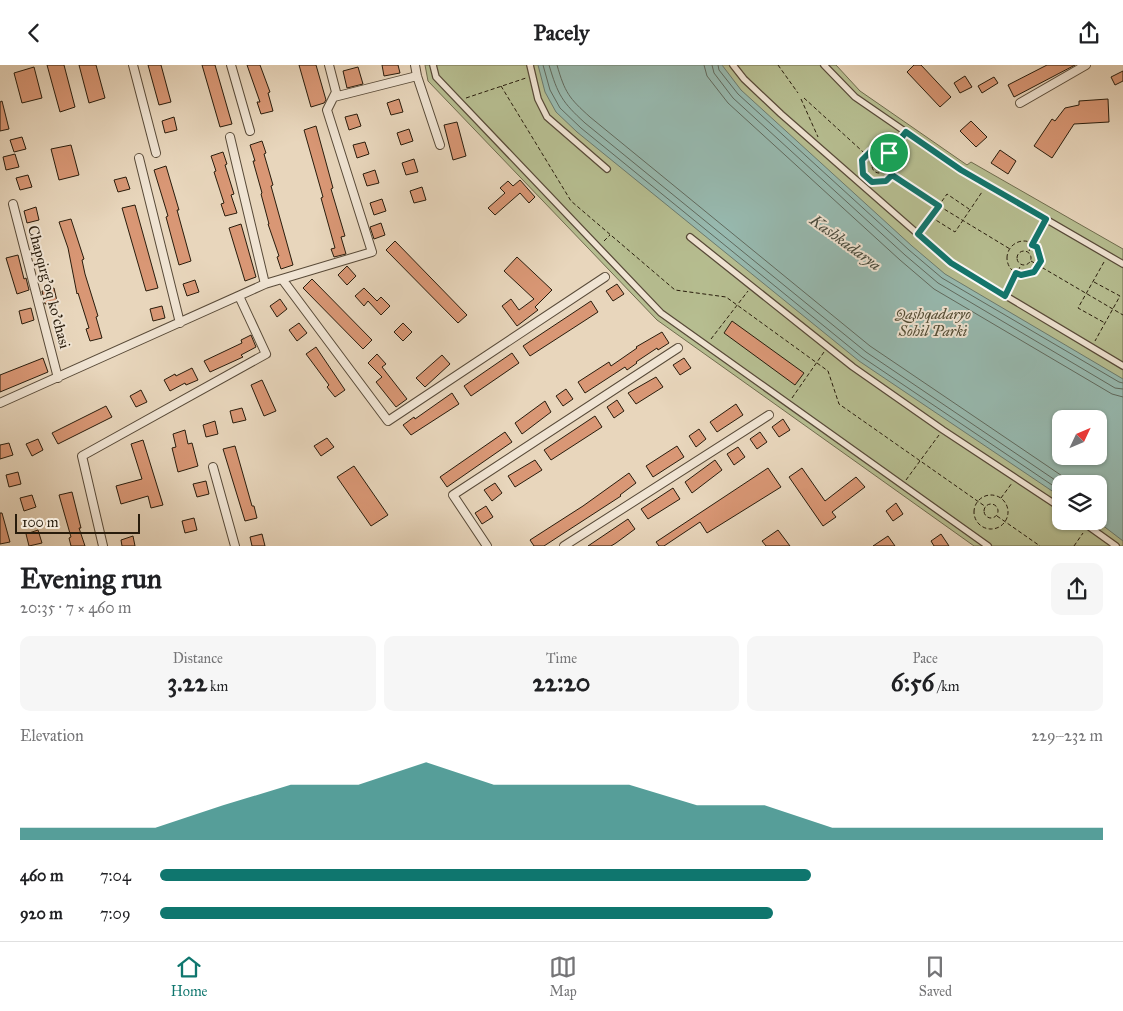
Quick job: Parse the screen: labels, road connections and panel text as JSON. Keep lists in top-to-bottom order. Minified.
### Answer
{"streets":{"street":["Chapqirg'oq ko'chasi"]},"water":["Kashkadarya"],"parks":["Qashqadaryo Sohil Parki"],"scale_bar":"100 m","north":"top right","page":{"header":"Pacely","scale":"100 m","heading":["Evening run","20:35 · 7 × 460 m"],"stats":[["Distance","3.22 km"],["Time","22:20"],["Pace","6:56 /km"]],"chart":["Elevation","229–232 m"],"list":[{"name":"460 m","note":"7:04"},{"name":"920 m","note":"7:09"}],"tabs":["Home","Map","Saved"]}}
